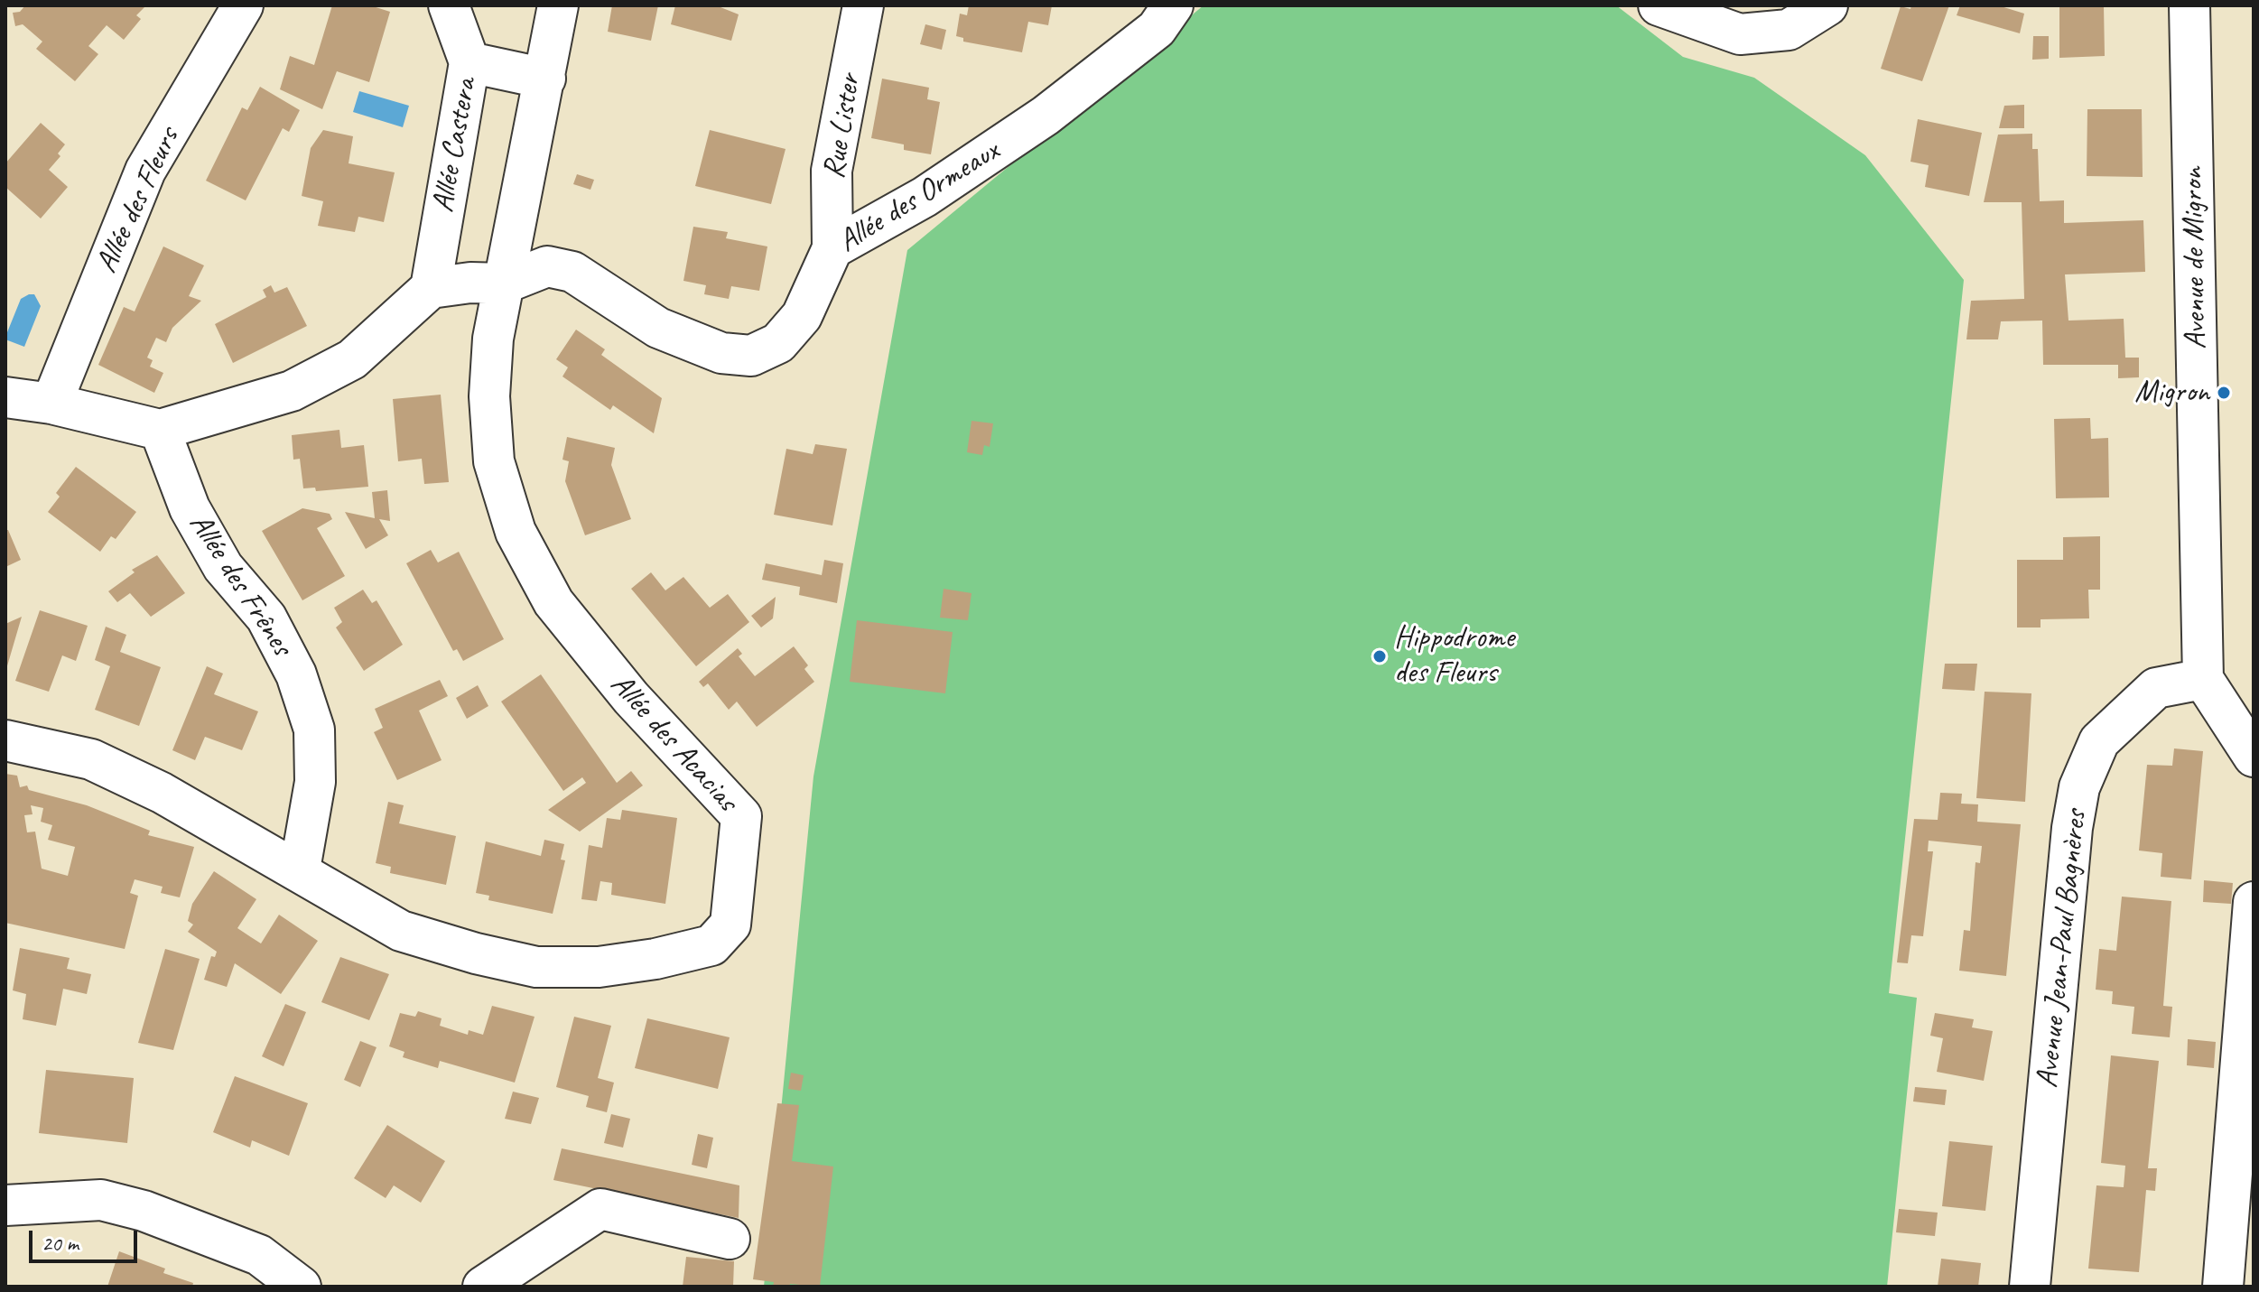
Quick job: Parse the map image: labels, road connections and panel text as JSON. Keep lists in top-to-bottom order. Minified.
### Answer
{"streets":{"street":["Rue Lister","Allée Castera","Allée des Ormeaux","Allée des Fleurs","Avenue de Migron","Allée des Frênes","Allée des Acacias","Avenue Jean-Paul Bagnères"]},"crossings":[["Rue Lister","Allée des Ormeaux"],["Allée des Ormeaux","Allée des Acacias"],["Avenue de Migron","Avenue Jean-Paul Bagnères"],["Allée des Frênes","Allée des Acacias"]],"places":["Migron","Hippodrome des Fleurs"],"scale_bar":"20 m"}
